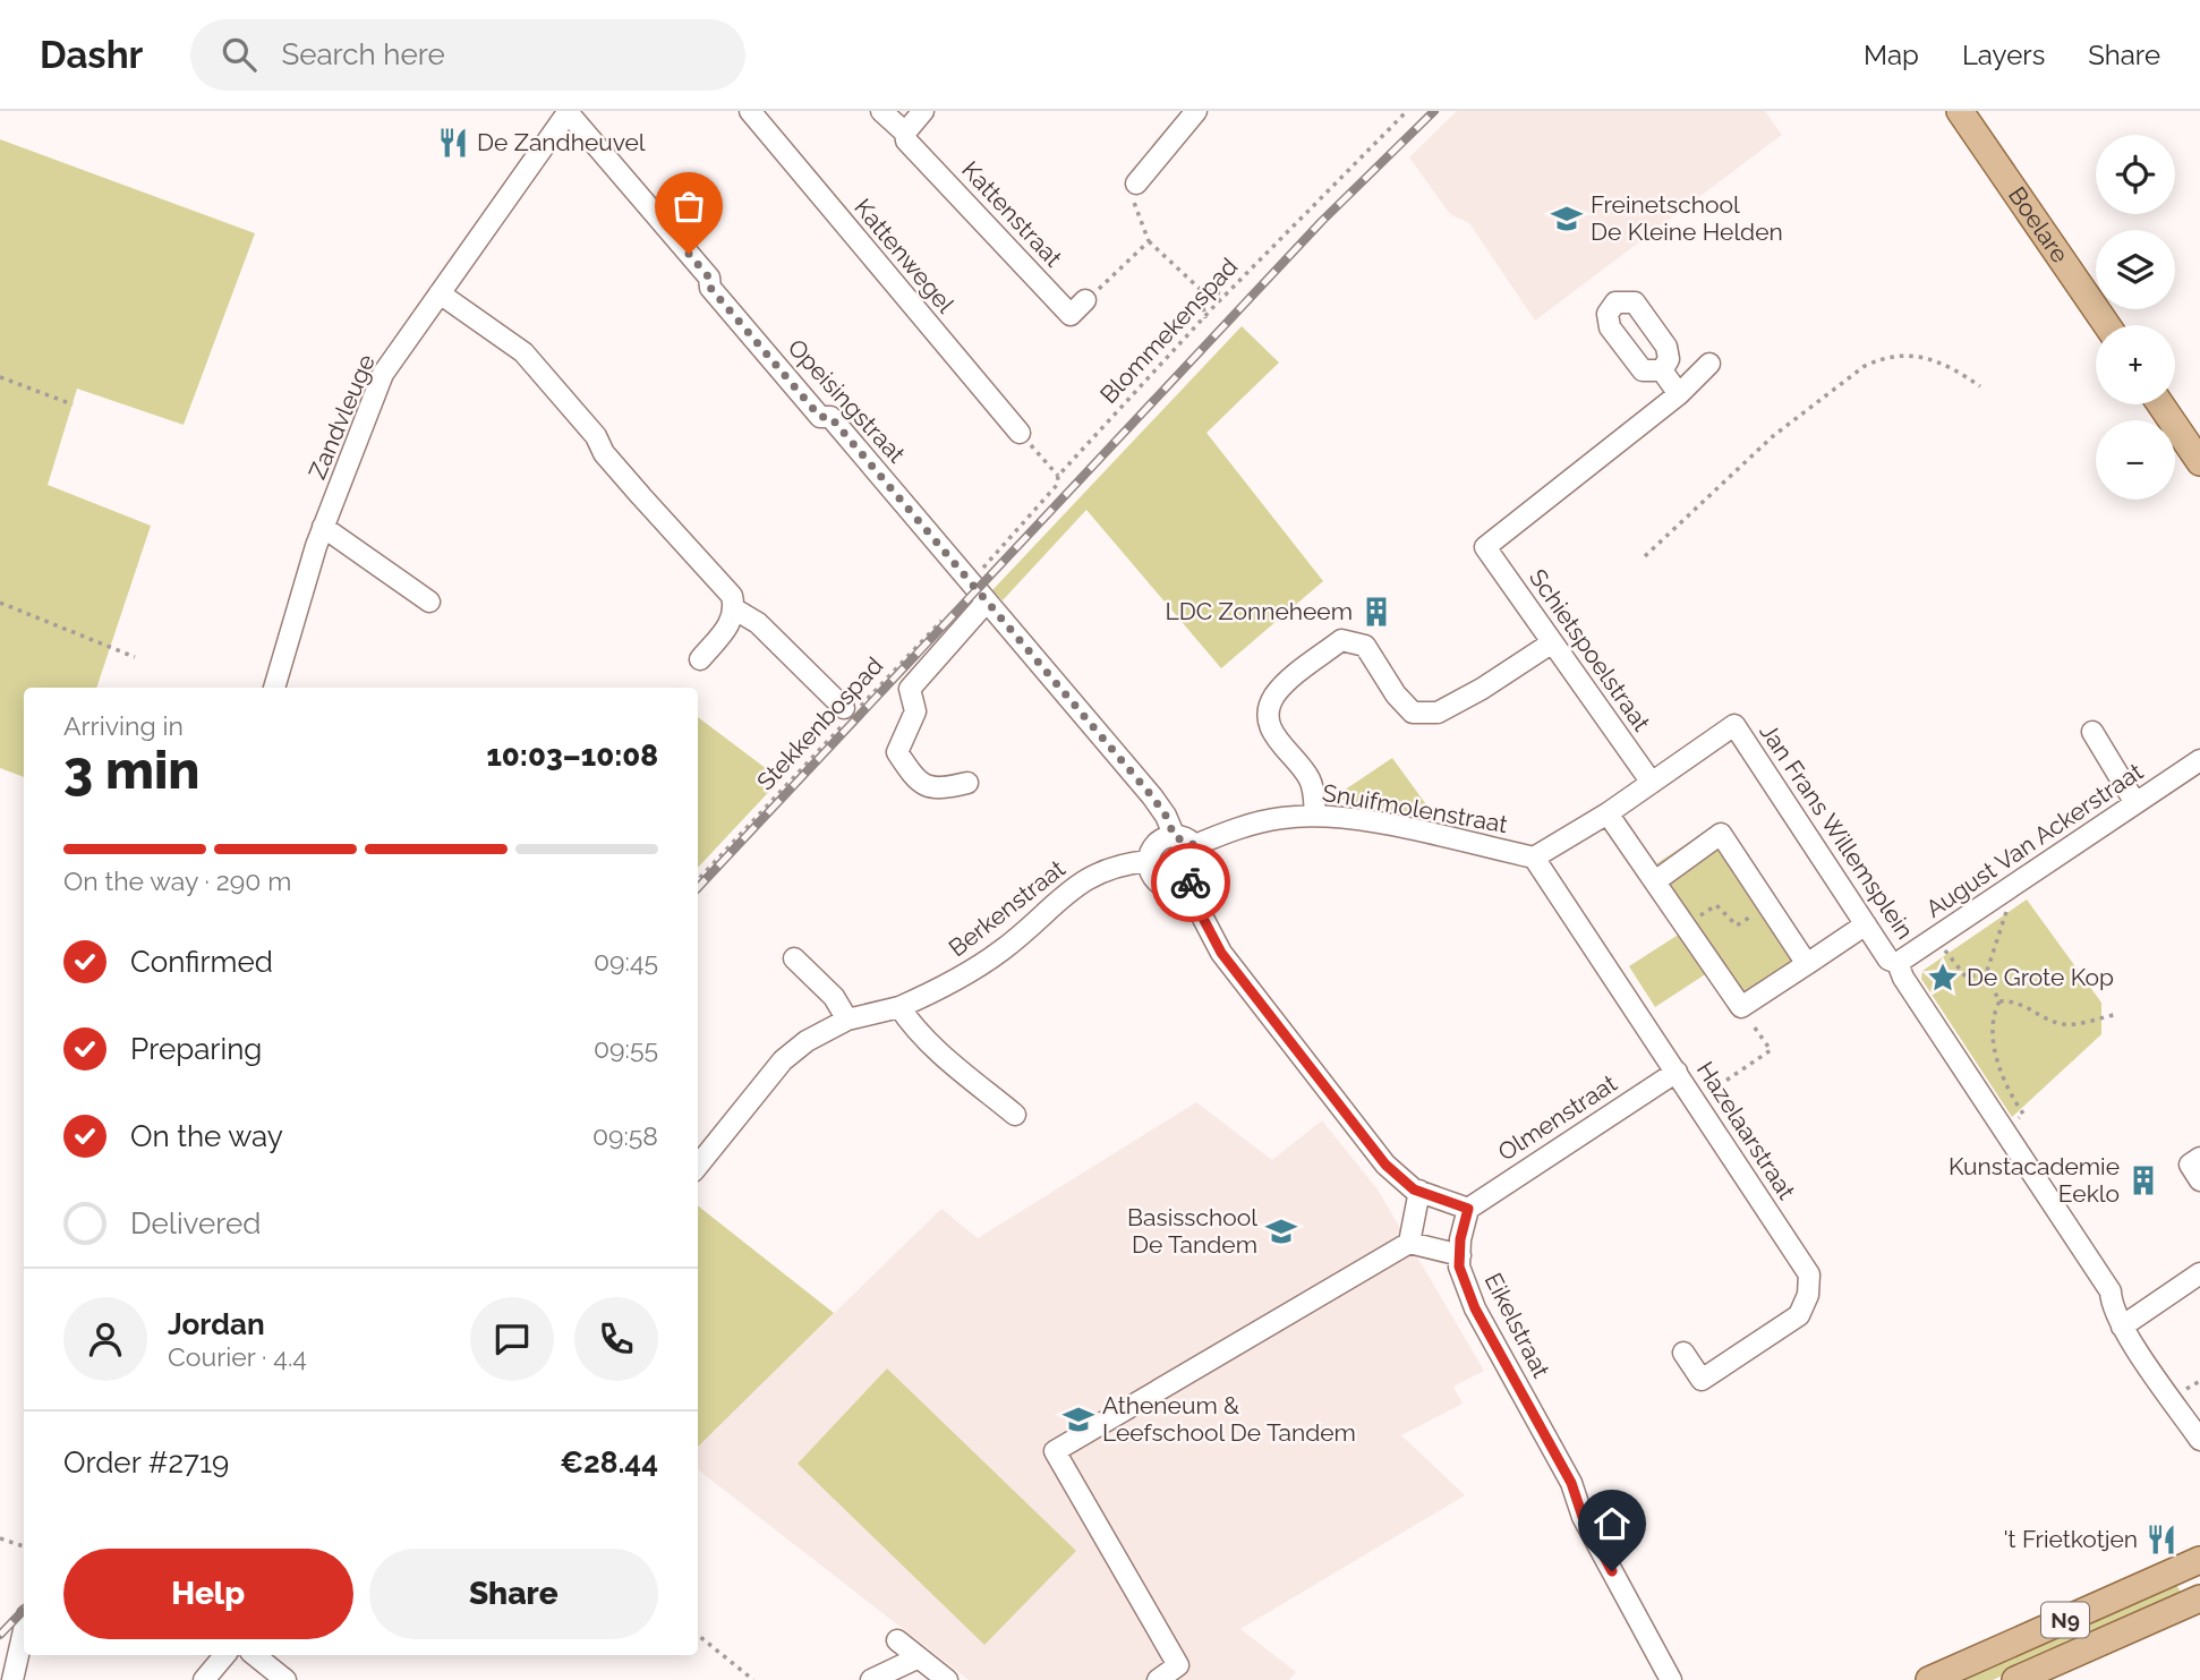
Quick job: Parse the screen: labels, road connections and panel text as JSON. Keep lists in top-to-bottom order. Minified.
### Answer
{"streets":{"main road":["Boelare","N9"],"street":["Kattenstraat","Kattenwegel","Opeisingstraat","Zandvleuge","Schietspoelstraat","Snuifmolenstraat","Jan Frans Willemsplein","August Van Ackerstraat","Berkenstraat","Olmenstraat","Hazelaarstraat","Eikelstraat"],"path":["Blommekenspad","Stekkenbospad"]},"crossings":[["Blommekenspad","Opeisingstraat"],["Opeisingstraat","Zandvleuge"],["Opeisingstraat","Snuifmolenstraat"],["Opeisingstraat","Berkenstraat"],["Schietspoelstraat","Jan Frans Willemsplein"],["Snuifmolenstraat","Berkenstraat"],["Snuifmolenstraat","Hazelaarstraat"],["Jan Frans Willemsplein","August Van Ackerstraat"],["Olmenstraat","Hazelaarstraat"],["Olmenstraat","Eikelstraat"]],"places":{"restaurant":["De Zandheuvel","'t Frietkotjen"],"school or university":["Freinetschool De Kleine Helden","Basisschool De Tandem","Atheneum & Leefschool De Tandem"],"building":["LDC Zonneheem","Kunstacademie Eeklo"],"place":["De Grote Kop"]},"page":{"header":"Dashr","search":"Search here","nav":["Map","Layers","Share"],"map_buttons":["+","−"],"heading":["3 min","Arriving in","10:03–10:08"],"panel":["Jordan","Courier · 4.4","Order #2719","€28.44"],"bar":"On the way · 290 m","list":[["Confirmed","09:45"],["Preparing","09:55"],["On the way","09:58"],"Delivered"],"buttons":["Help","Share"]}}
